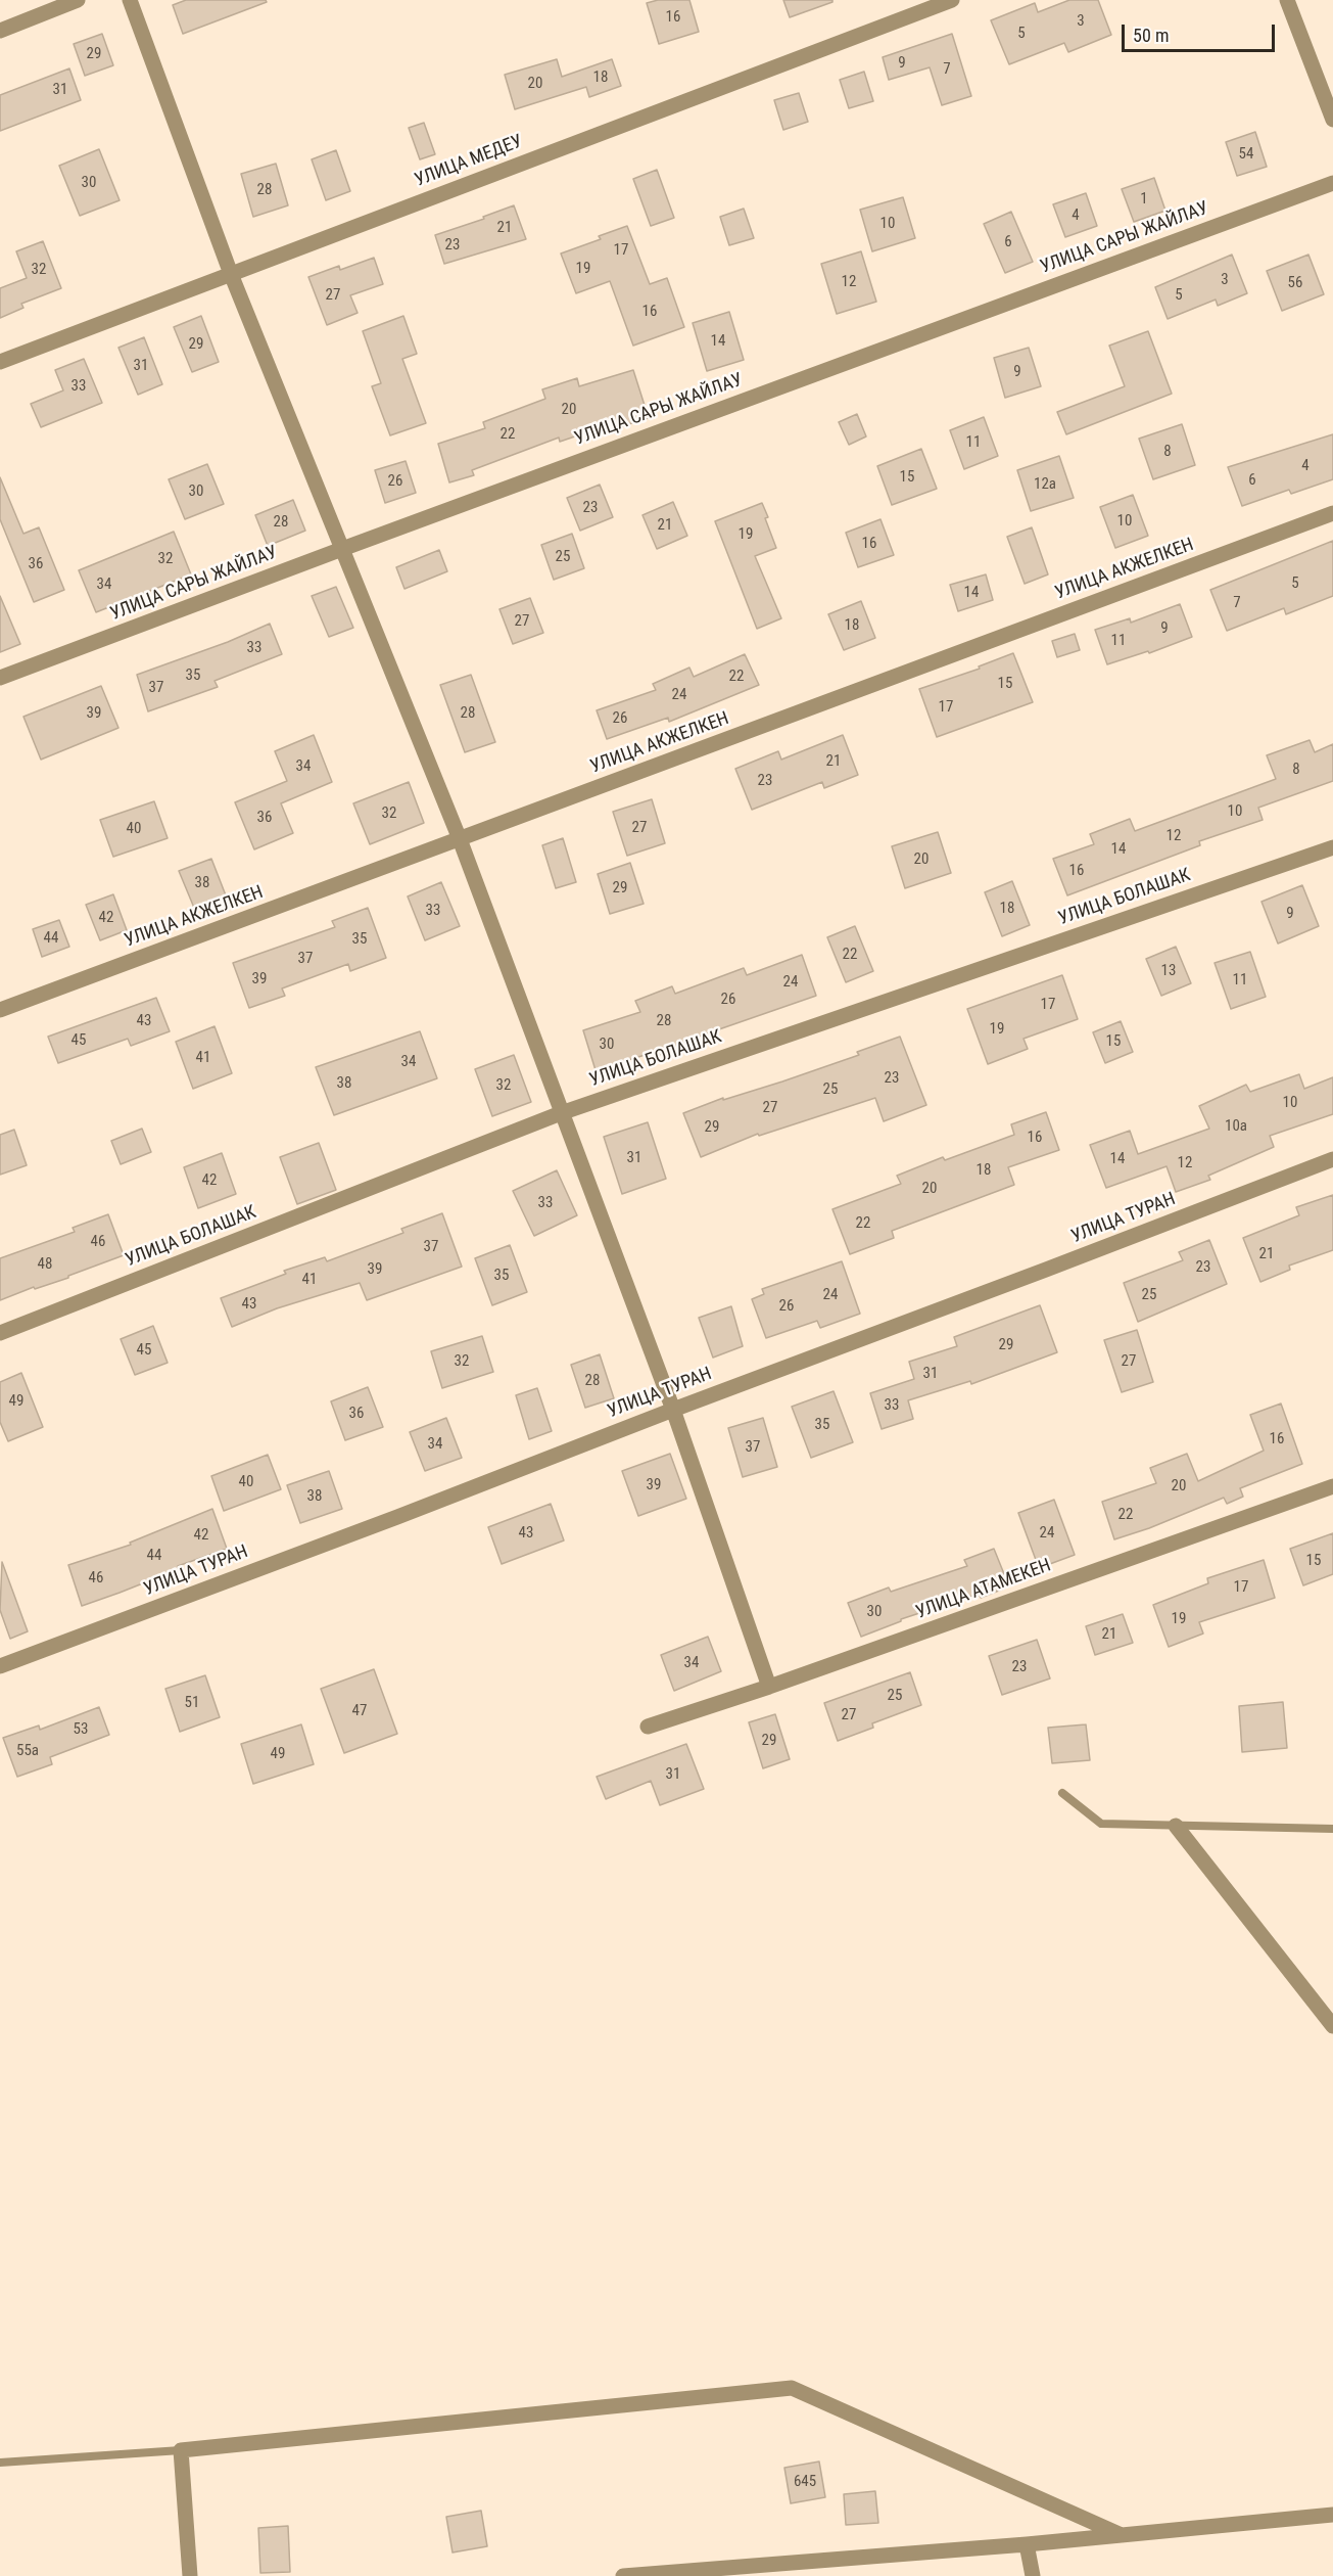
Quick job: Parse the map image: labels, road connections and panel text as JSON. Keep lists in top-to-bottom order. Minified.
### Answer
{"streets":{"street":["УЛИЦА МЕДЕУ","УЛИЦА САРЫ ЖАЙЛАУ","УЛИЦА АКЖЕЛКЕН","УЛИЦА БОЛАШАК","УЛИЦА ТУРАН","УЛИЦА АТАМЕКЕН"]},"house_numbers":["16","3","5","29","9","7","18","20","31","54","30","28","1","4","10","21","6","23","17","19","32","3","12","56","27","5","16","14","29","31","9","33","20","22","11","8","4","15","6","26","12а","30","23","10","28","21","19","16","25","32","36","5","34","14","7","27","18","9","11","33","35","22","15","37","24","17","39","28","26","21","34","8","23","10","32","36","27","40","12","14","20","16","38","29","18","33","9","42","44","35","22","37","13","39","11","24","26","17","43","28","19","45","15","30","41","34","23","38","32","25","10","27","10а","29","16","31","14","12","18","42","20","33","22","46","37","21","48","23","39","35","41","24","25","43","26","29","45","32","27","31","28","49","33","36","35","16","34","37","40","39","20","38","22","43","24","42","44","15","46","17","30","19","21","34","23","25","51","47","27","53","29","55а","49","31","645"],"scale_bar":"50 m"}
